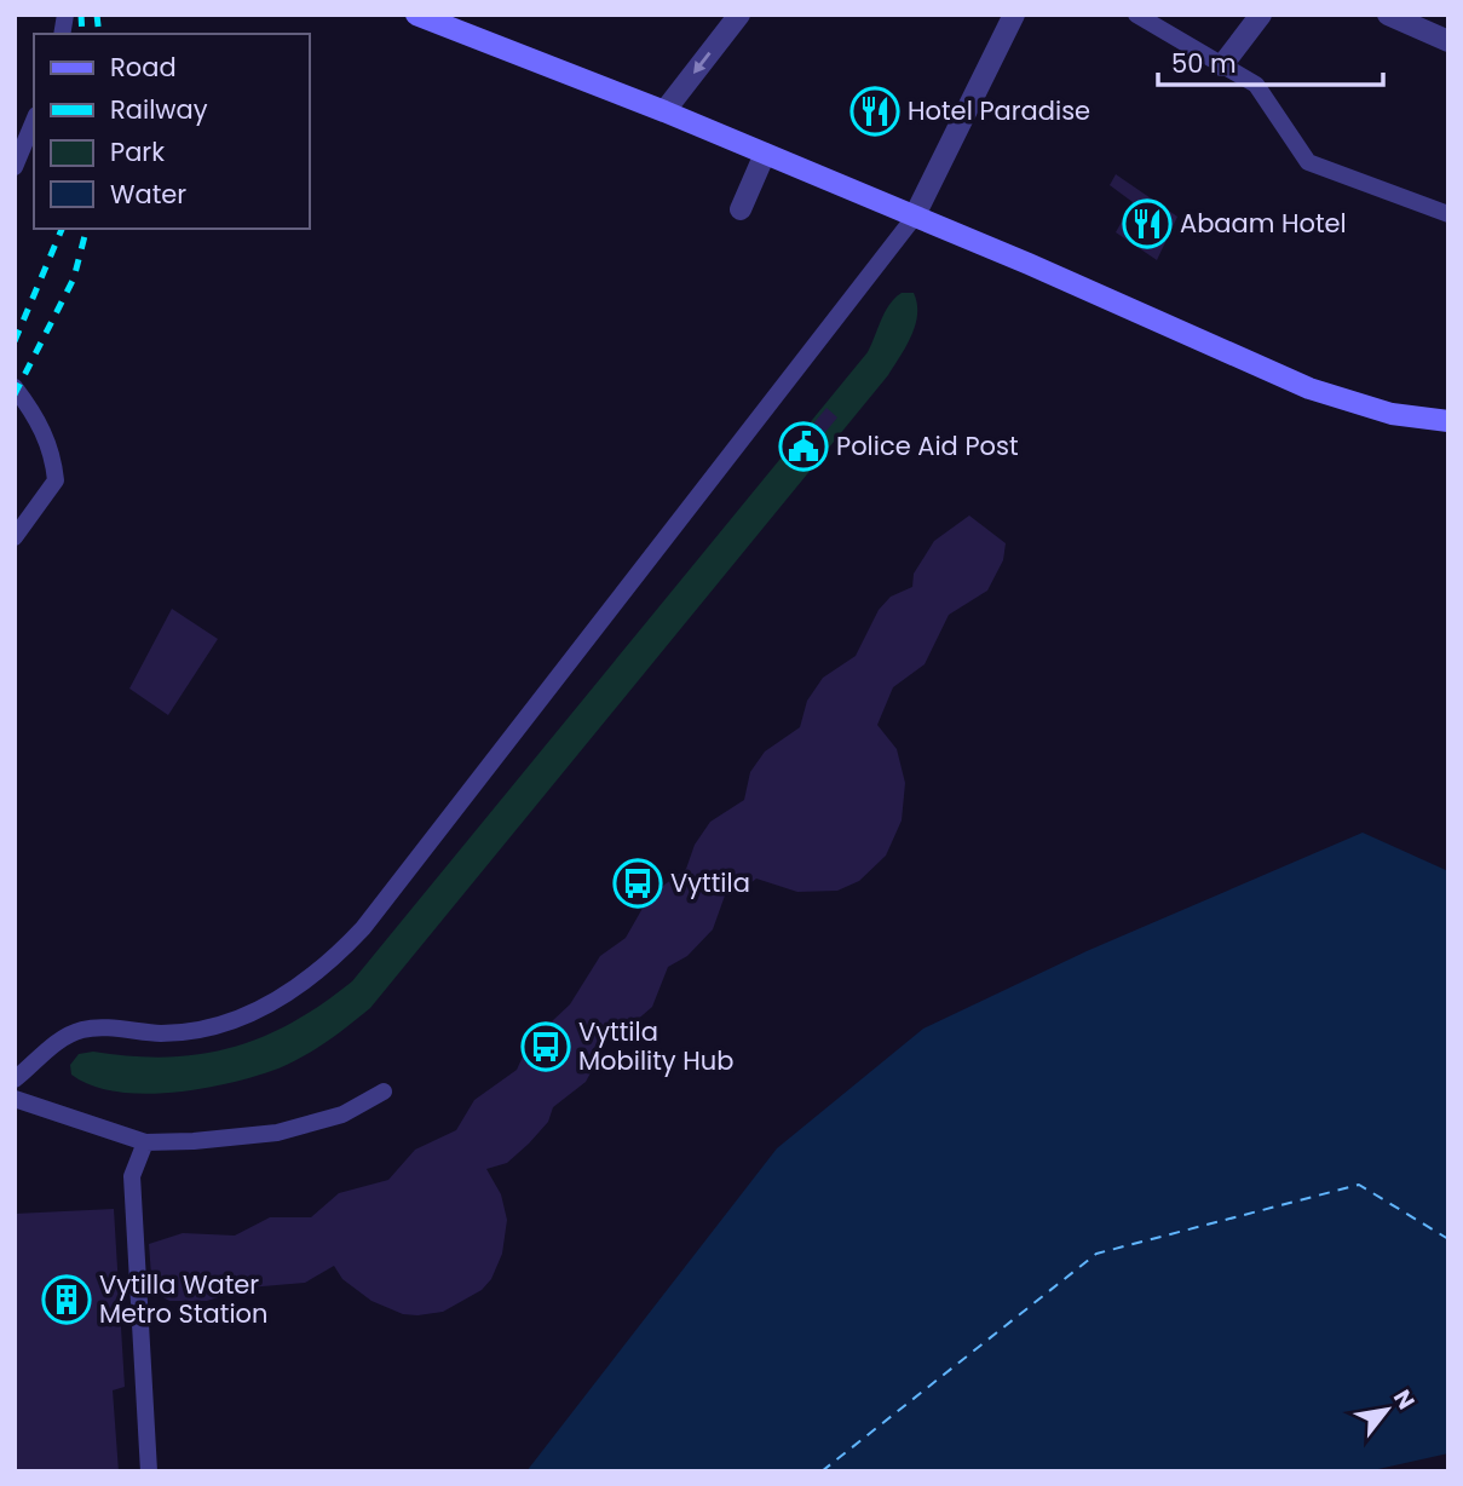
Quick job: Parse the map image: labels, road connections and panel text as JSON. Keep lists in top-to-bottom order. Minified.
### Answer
{"places":{"restaurant":["Hotel Paradise","Abaam Hotel"],"public building":["Police Aid Post"],"bus stop":["Vyttila","Vyttila Mobility Hub"],"building":["Vytilla Water Metro Station"]},"legend":["Road","Railway","Park","Water"],"scale_bar":"50 m","north":"top right"}
